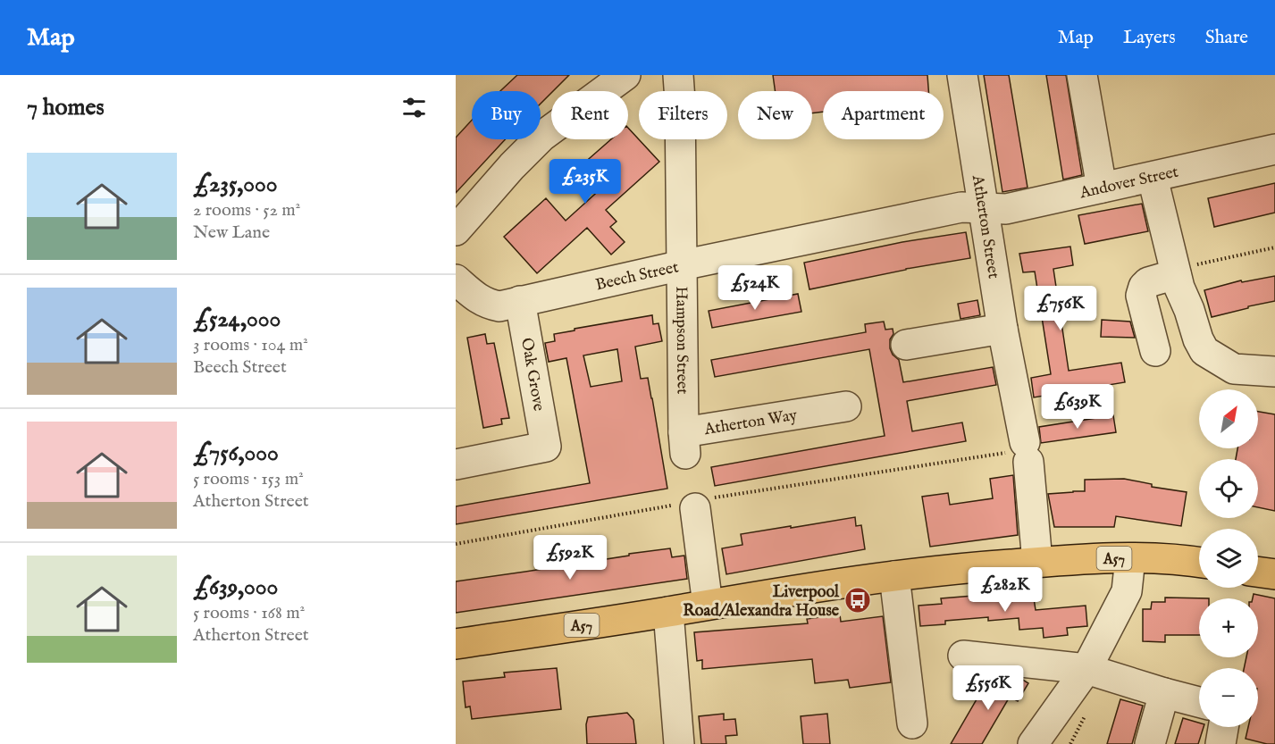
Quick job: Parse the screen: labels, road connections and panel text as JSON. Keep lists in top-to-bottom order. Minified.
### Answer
{"streets":{"main road":["A57"],"street":["Andover Street","Atherton Street","Beech Street","Hampson Street","Oak Grove","Atherton Way"]},"crossings":[["Andover Street","Atherton Street"],["Andover Street","Beech Street"],["Atherton Street","Beech Street"],["Atherton Street","A57"],["Beech Street","Hampson Street"],["Beech Street","Oak Grove"],["Hampson Street","Atherton Way"]],"places":{"bus stop":["Liverpool Road/Alexandra House"]},"north":"top right","page":{"header":"Map","nav":["Map","Layers","Share"],"heading":"7 homes","chip":["Buy","Rent","Filters","New","Apartment"],"list":[{"name":"£235,000","note":"2 rooms · 52 m² · New Lane"},{"name":"£524,000","note":"3 rooms · 104 m² · Beech Street"},{"name":"£756,000","note":"5 rooms · 153 m² · Atherton Street"},{"name":"£639,000","note":"5 rooms · 168 m² · Atherton Street"}],"price":["£235K","£524K","£756K","£639K","£592K","£282K","£556K"],"map_buttons":["+","−"]}}
